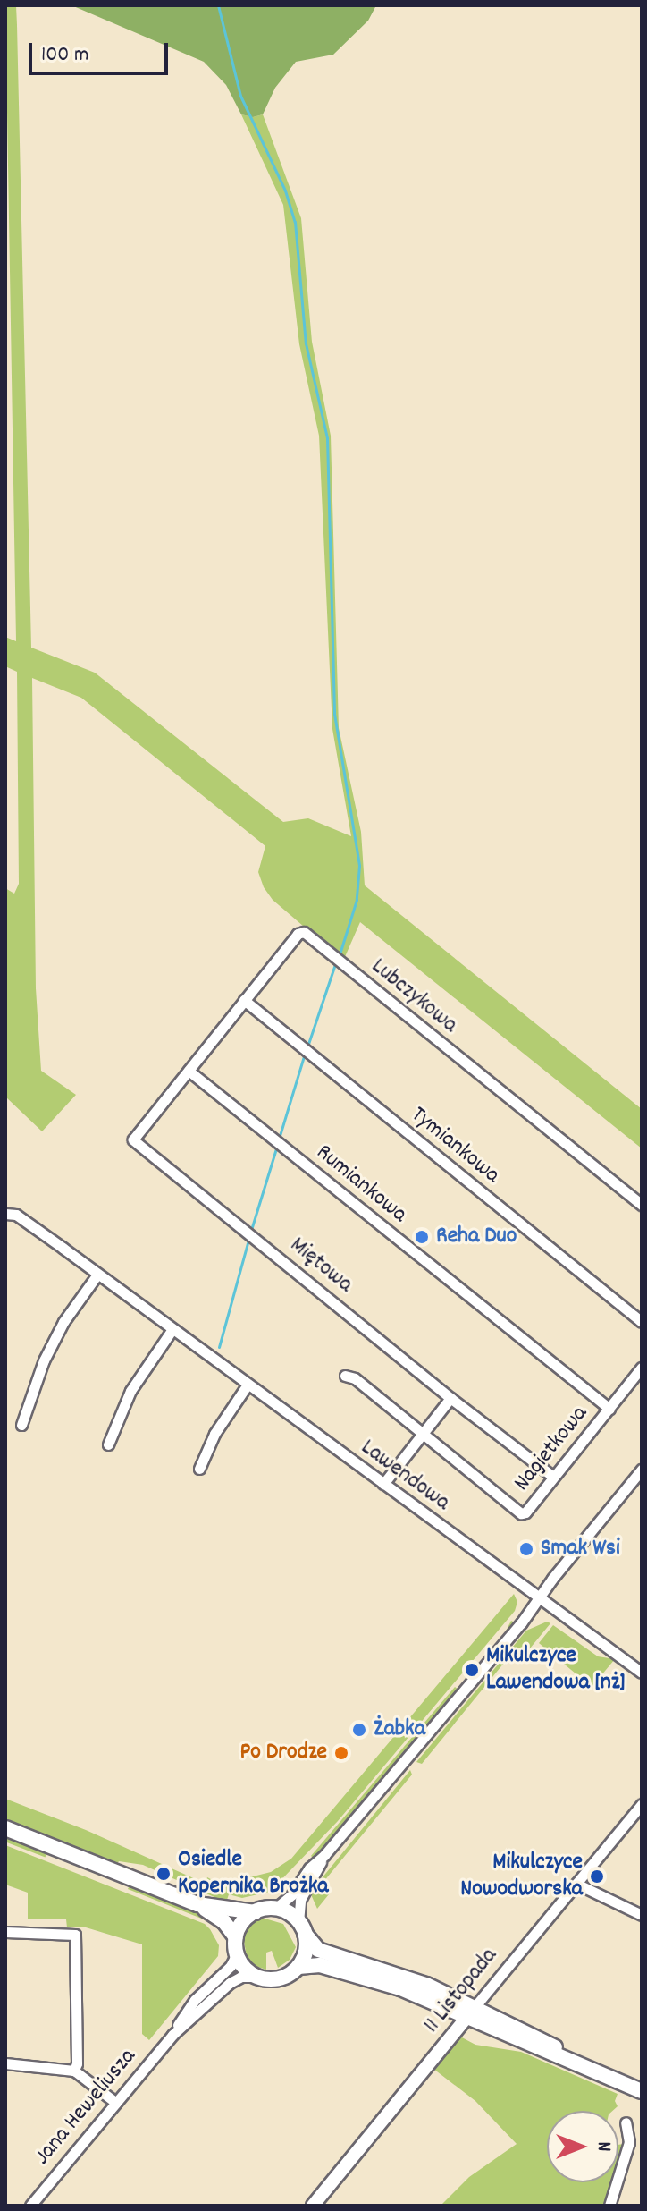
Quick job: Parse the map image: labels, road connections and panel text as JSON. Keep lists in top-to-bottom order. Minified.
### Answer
{"streets":{"street":["Lubczykowa","Tymiankowa","Rumiankowa","Miętowa","Nagietkowa","Lawendowa","11 Listopada","Jana Heweliusza"]},"crossings":[["Lubczykowa","Tymiankowa"],["Lubczykowa","Rumiankowa"],["Lubczykowa","Miętowa"],["Rumiankowa","Miętowa"],["Rumiankowa","Nagietkowa"],["Miętowa","Nagietkowa"]],"places":["Reha Duo","Smak Wsi","Mikulczyce Lawendowa [nż]","Żabka","Po Drodze","Osiedle Kopernika Brożka","Mikulczyce Nowodworska"],"scale_bar":"100 m","north":"right"}
